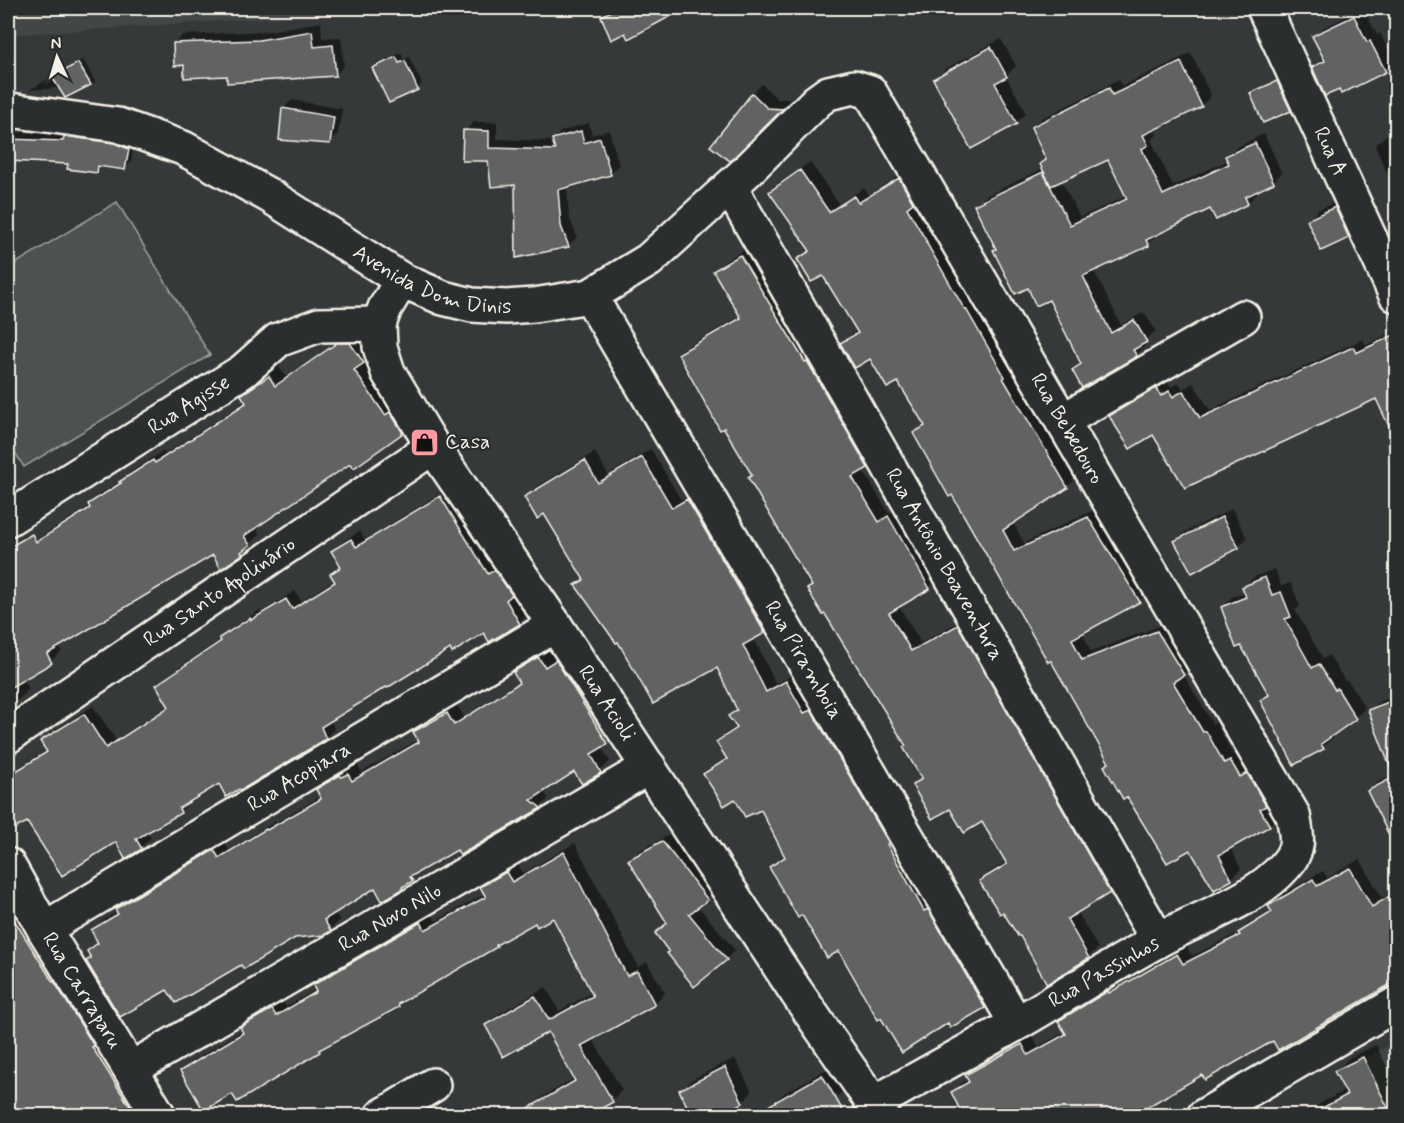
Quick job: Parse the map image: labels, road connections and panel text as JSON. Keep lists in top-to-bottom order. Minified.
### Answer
{"streets":{"street":["Rua A","Avenida Dom Dinis","Rua Agisse","Rua Bebedouro","Rua Antônio Boaventura","Rua Santo Apolinário","Rua Piramboia","Rua Acioli","Rua Acopiara","Rua Novo Nilo","Rua Passinhos","Rua Carraparu"]},"crossings":[["Avenida Dom Dinis","Rua Bebedouro"],["Avenida Dom Dinis","Rua Antônio Boaventura"],["Avenida Dom Dinis","Rua Piramboia"],["Rua Agisse","Rua Acioli"],["Rua Bebedouro","Rua Passinhos"],["Rua Antônio Boaventura","Rua Passinhos"],["Rua Santo Apolinário","Rua Acioli"],["Rua Piramboia","Rua Passinhos"],["Rua Acioli","Rua Acopiara"],["Rua Acioli","Rua Novo Nilo"],["Rua Acioli","Rua Passinhos"],["Rua Acopiara","Rua Carraparu"],["Rua Novo Nilo","Rua Carraparu"]],"places":{"shop":["Casa"]},"north":"top"}
